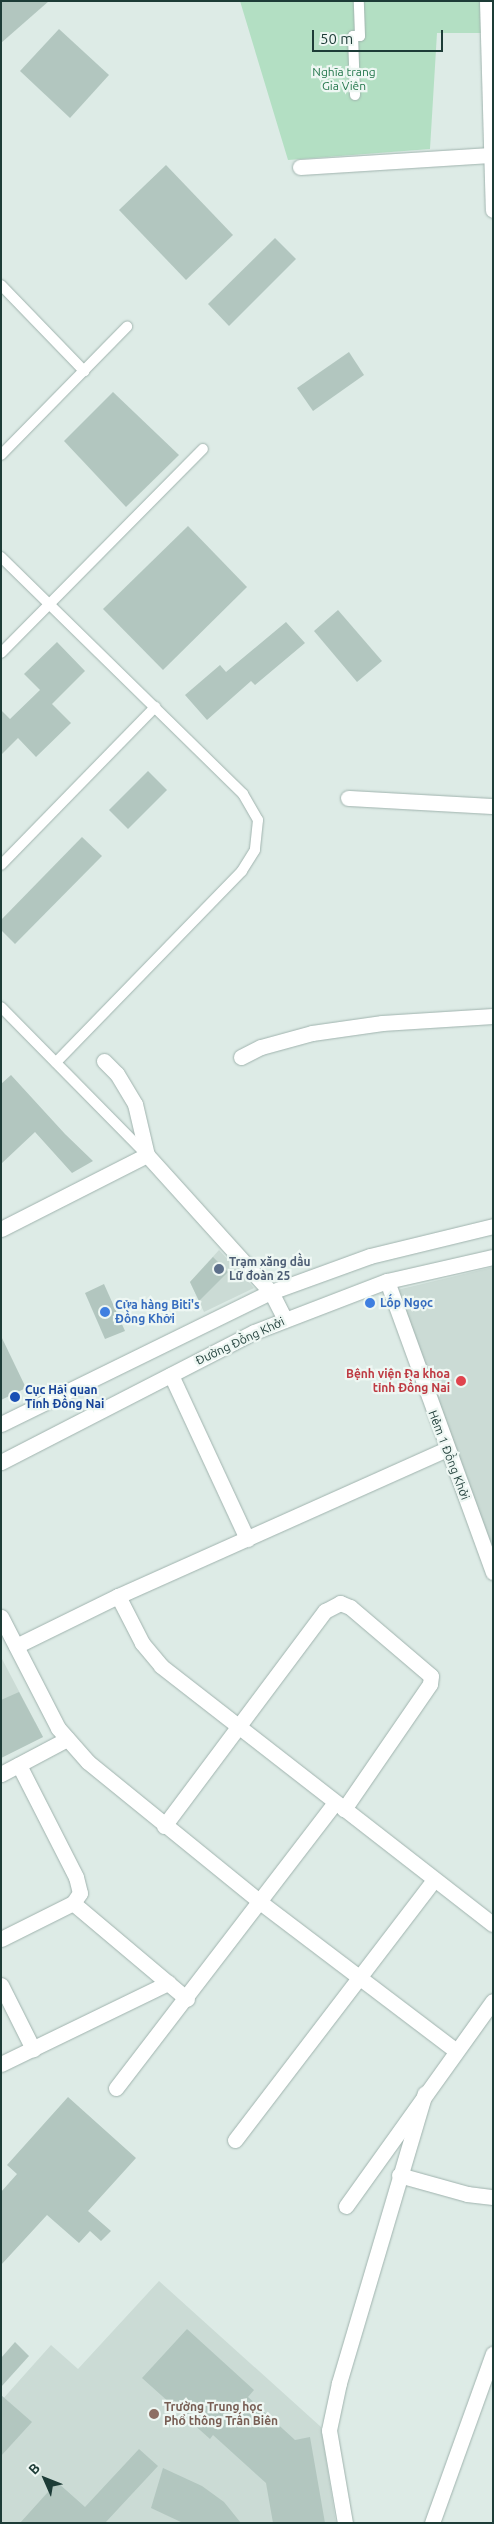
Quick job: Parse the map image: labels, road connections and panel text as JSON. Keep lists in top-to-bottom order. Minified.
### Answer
{"streets":{"street":["Đường Đồng Khởi","Hẻm 1 Đồng Khởi"]},"crossings":[["Đường Đồng Khởi","Hẻm 1 Đồng Khởi"]],"parks":["Nghĩa trang Gia Viên"],"places":["Trạm xăng dầu Lữ đoàn 25","Lốp Ngọc","Cửa hàng Biti's Đồng Khởi","Bệnh viện Đa khoa tỉnh Đồng Nai","Cục Hải quan Tỉnh Đồng Nai","Trường Trung học Phổ thông Trấn Biên"],"scale_bar":"50 m","north":"top left"}
